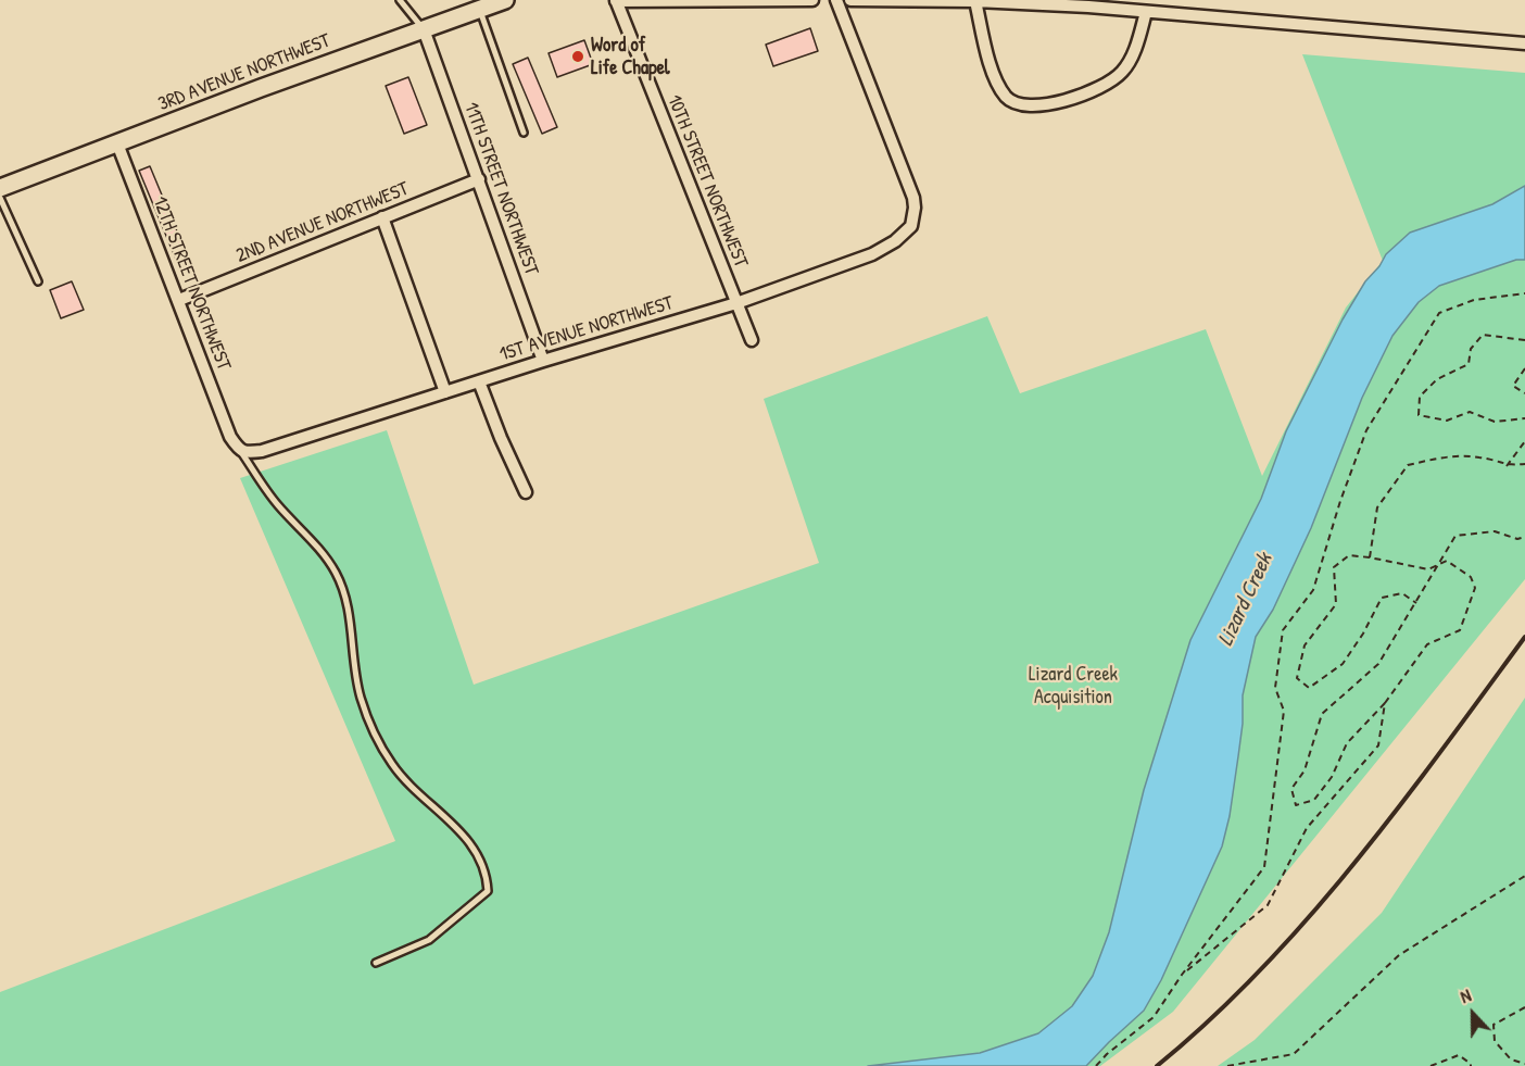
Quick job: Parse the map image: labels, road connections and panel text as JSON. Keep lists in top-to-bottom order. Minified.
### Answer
{"streets":{"main road":["3RD AVENUE NORTHWEST"],"street":["10TH STREET NORTHWEST","11TH STREET NORTHWEST","2ND AVENUE NORTHWEST","12TH STREET NORTHWEST","1ST AVENUE NORTHWEST"]},"crossings":[["3RD AVENUE NORTHWEST","11TH STREET NORTHWEST"],["3RD AVENUE NORTHWEST","12TH STREET NORTHWEST"],["10TH STREET NORTHWEST","1ST AVENUE NORTHWEST"],["11TH STREET NORTHWEST","2ND AVENUE NORTHWEST"],["11TH STREET NORTHWEST","1ST AVENUE NORTHWEST"],["2ND AVENUE NORTHWEST","12TH STREET NORTHWEST"],["12TH STREET NORTHWEST","1ST AVENUE NORTHWEST"]],"water":["Lizard Creek"],"parks":["Lizard Creek Acquisition"],"places":["Word of Life Chapel"],"north":"top"}
